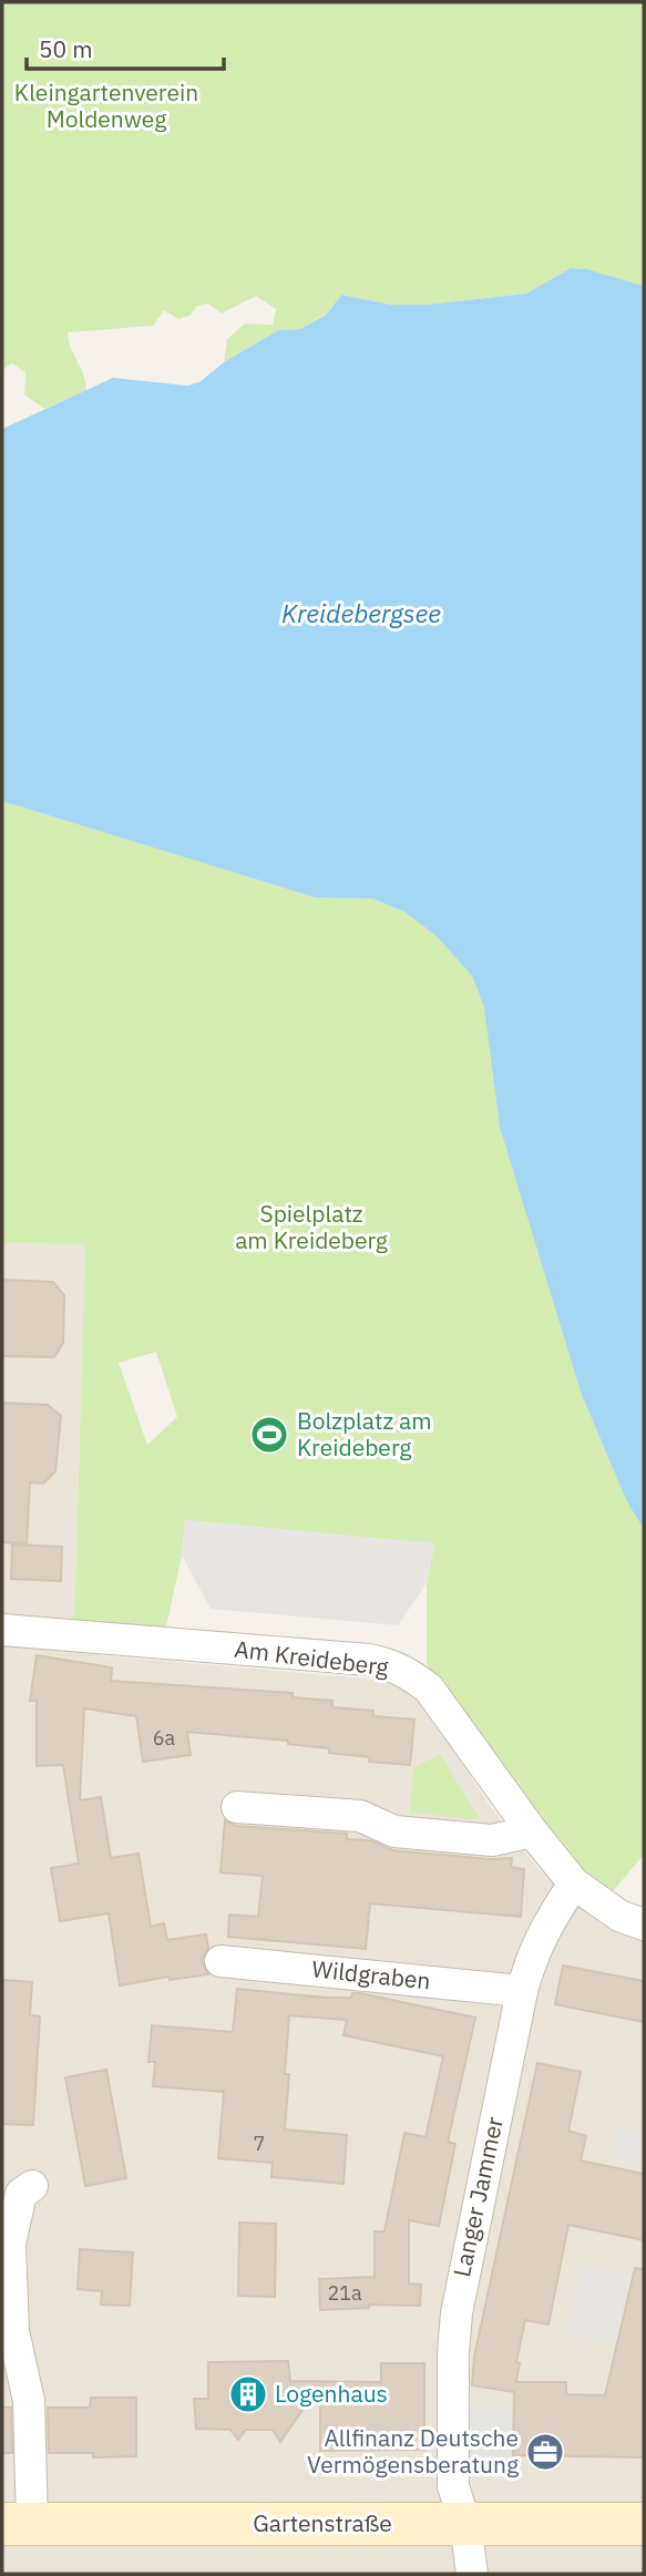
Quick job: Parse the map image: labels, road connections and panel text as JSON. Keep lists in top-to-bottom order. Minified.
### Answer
{"streets":{"main road":["Gartenstraße"],"street":["Am Kreideberg","Wildgraben","Langer Jammer"]},"crossings":[["Am Kreideberg","Langer Jammer"],["Wildgraben","Langer Jammer"],["Langer Jammer","Gartenstraße"]],"water":["Kreidebergsee"],"parks":["Kleingartenverein Moldenweg","Spielplatz am Kreideberg"],"places":{"sports":["Bolzplatz am Kreideberg"],"building":["Logenhaus"],"office":["Allfinanz Deutsche Vermögensberatung"]},"house_numbers":["6a","7","21a"],"scale_bar":"50 m"}
